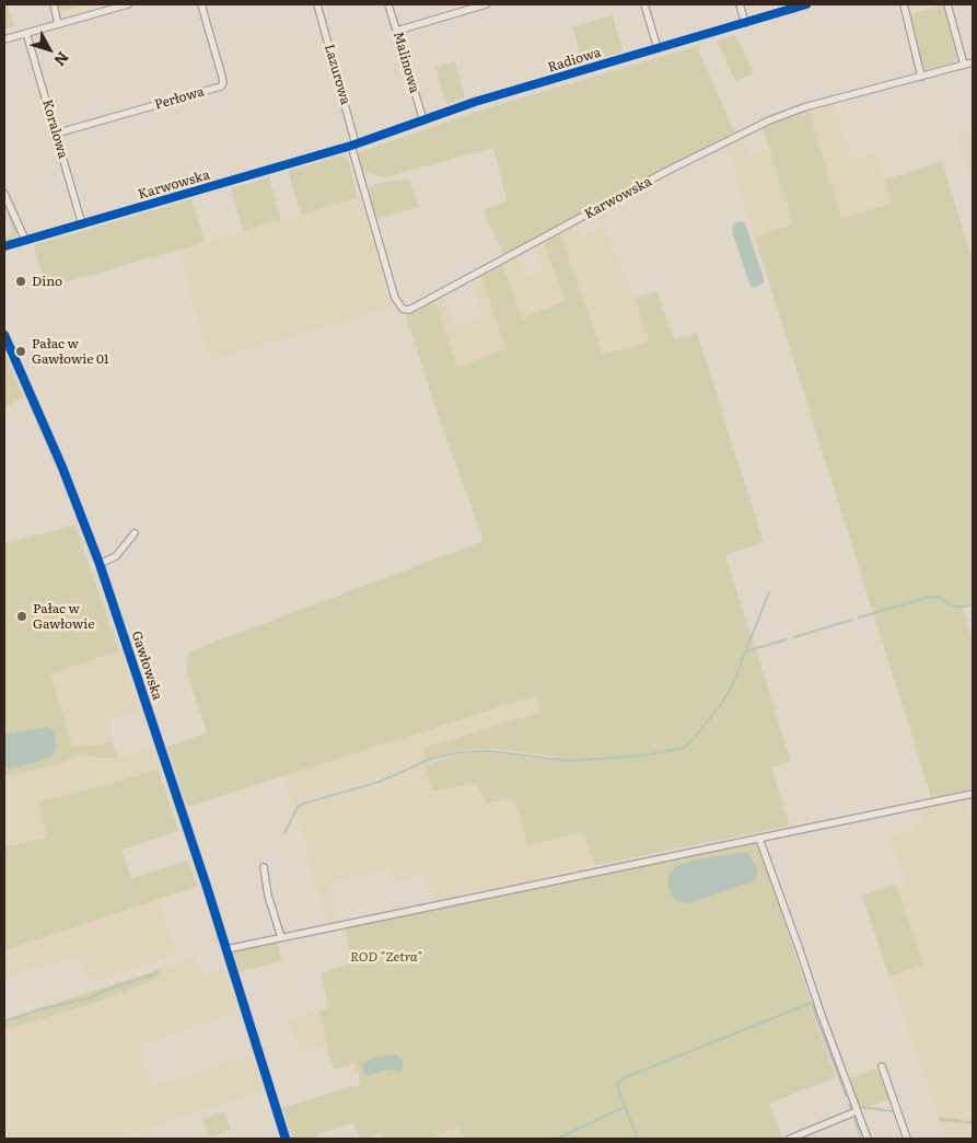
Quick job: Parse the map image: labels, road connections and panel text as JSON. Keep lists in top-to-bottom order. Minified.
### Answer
{"streets":{"street":["Radiowa","Malinowa","Lazurowa","Perłowa","Koralowa","Karwowska","Gawłowska"]},"crossings":[["Radiowa","Malinowa"],["Radiowa","Lazurowa"],["Radiowa","Karwowska"],["Lazurowa","Karwowska"],["Perłowa","Koralowa"],["Koralowa","Karwowska"]],"parks":["ROD \"Zetra\""],"places":["Dino","Pałac w Gawłowie 01","Pałac w Gawłowie"],"north":"bottom right"}
